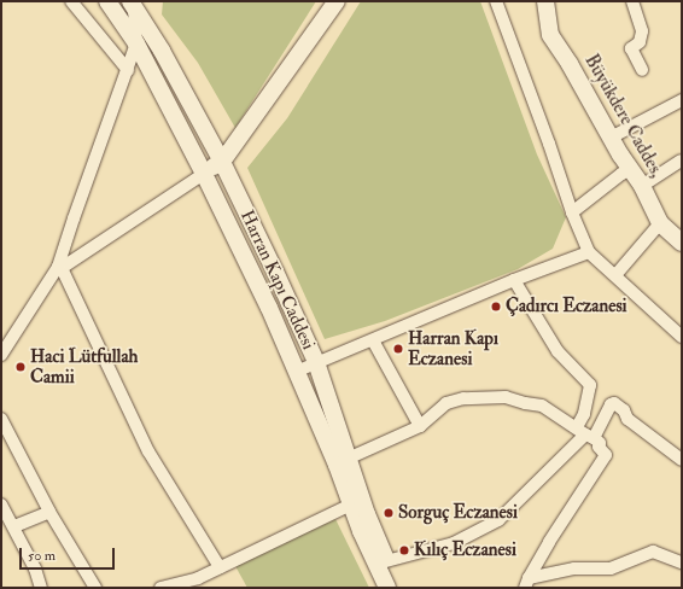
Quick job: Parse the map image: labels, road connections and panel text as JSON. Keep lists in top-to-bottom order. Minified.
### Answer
{"streets":{"main road":["Büyükdere Caddes,","Harran Kapı Caddesi"]},"places":["Çadırcı Eczanesi","Harran Kapı Eczanesi","Haci Lütfullah Camii","Sorguç Eczanesi","Kılıç Eczanesi"],"scale_bar":"50 m"}
